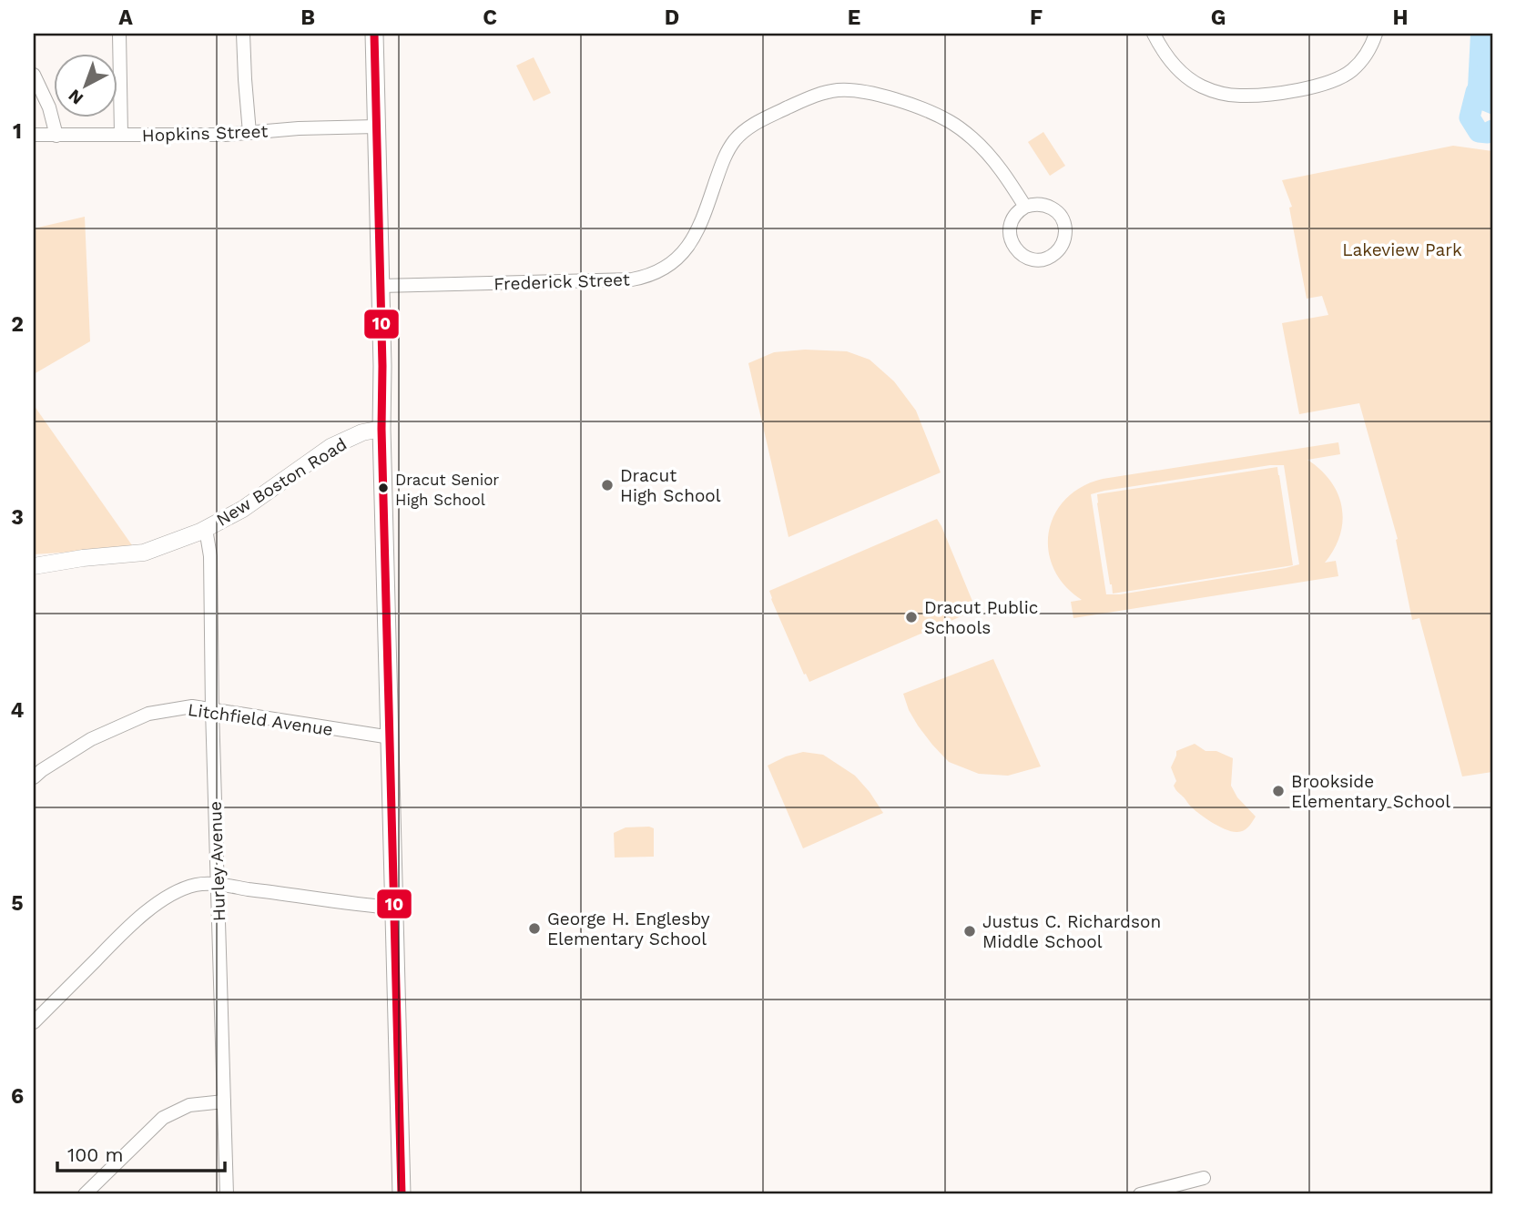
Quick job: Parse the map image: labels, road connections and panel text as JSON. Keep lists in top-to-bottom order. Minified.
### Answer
{"streets":{"street":["Hopkins Street","Frederick Street","New Boston Road","Litchfield Avenue","Hurley Avenue"]},"crossings":[["New Boston Road","Hurley Avenue"],["Litchfield Avenue","Hurley Avenue"]],"parks":["Lakeview Park"],"places":["Dracut High School","Dracut Senior High School","Dracut Public Schools","Brookside Elementary School","George H. Englesby Elementary School","Justus C. Richardson Middle School"],"lines":["transit line 10"],"scale_bar":"100 m","north":"bottom left","grid":{"columns":["A","B","C","D","E","F","G","H"],"rows":["1","2","3","4","5","6"]}}
